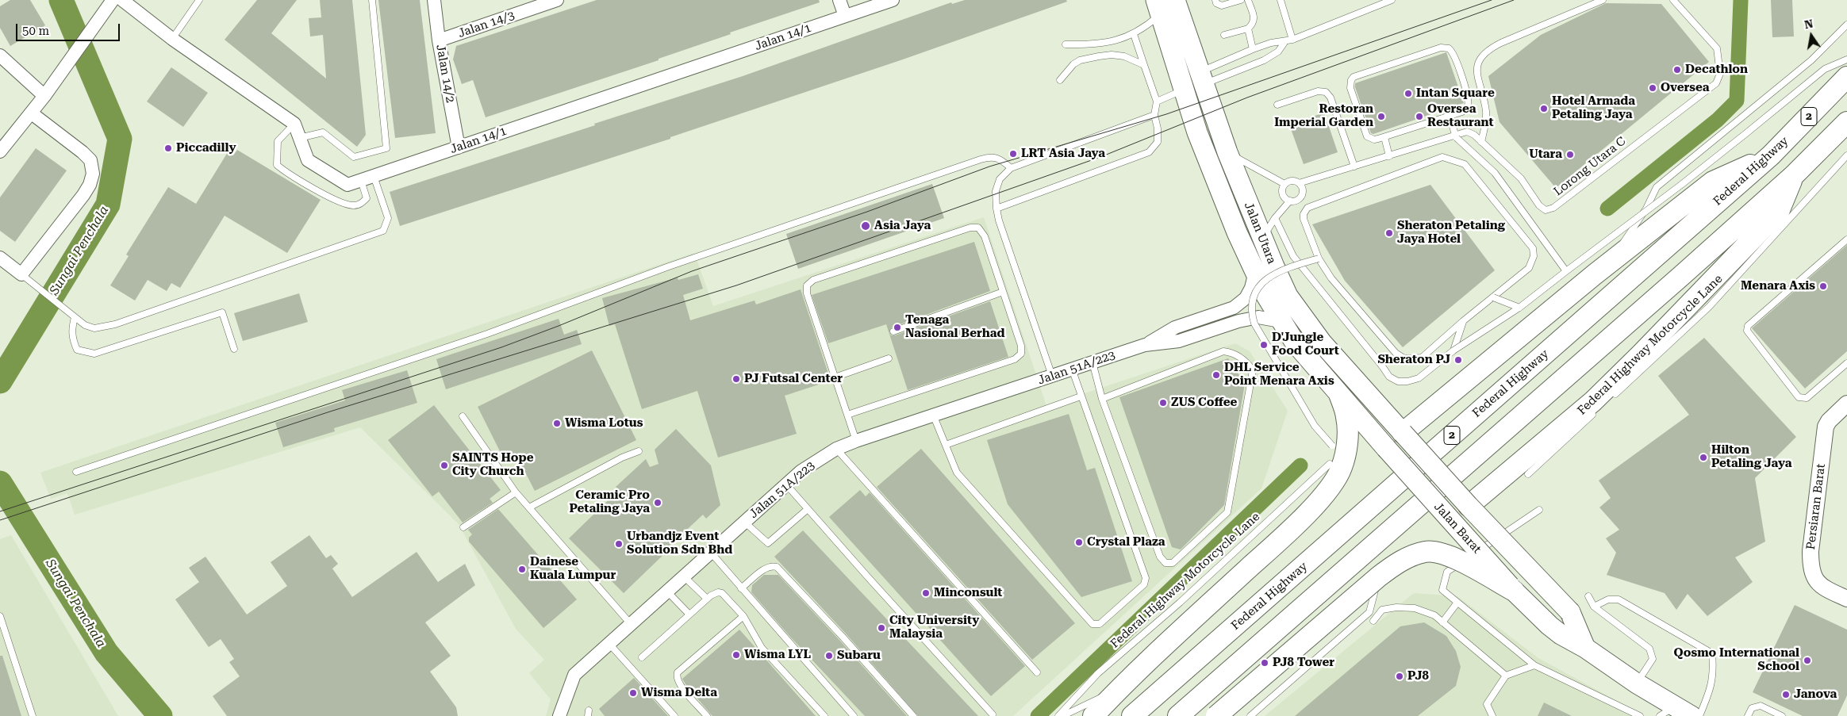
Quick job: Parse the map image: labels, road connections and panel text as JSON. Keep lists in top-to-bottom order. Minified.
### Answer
{"streets":{"highway":["2","Federal Highway"],"main road":["Jalan Utara","Jalan Barat"],"street":["Jalan 14/3","Jalan 14/1","Jalan 14/2","Jalan 51A/223","Persiaran Barat"],"lane":["Lorong Utara C","Federal Highway Motorcycle Lane"]},"crossings":[["Jalan 14/3","Jalan 14/2"],["Jalan 14/1","Jalan 14/2"],["Jalan Utara","Jalan 51A/223"],["Jalan Utara","Jalan Barat"]],"water":["Sungai Penchala"],"places":["Decathlon","Oversea","Intan Square","Hotel Armada Petaling Jaya","Restoran Imperial Garden","Oversea Restaurant","Piccadilly","LRT Asia Jaya","Utara","Asia Jaya","Sheraton Petaling Jaya Hotel","Menara Axis","Tenaga Nasional Berhad","D'Jungle Food Court","Sheraton PJ","DHL Service Point Menara Axis","PJ Futsal Center","ZUS Coffee","Wisma Lotus","Hilton Petaling Jaya","SAINTS Hope City Church","Ceramic Pro Petaling Jaya","Crystal Plaza","Urbandjz Event Solution Sdn Bhd","Dainese Kuala Lumpur","Minconsult","City University Malaysia","Wisma LYL","Subaru","Qosmo International School","PJ8 Tower","PJ8","Wisma Delta","Janova"],"scale_bar":"50 m","north":"top"}
